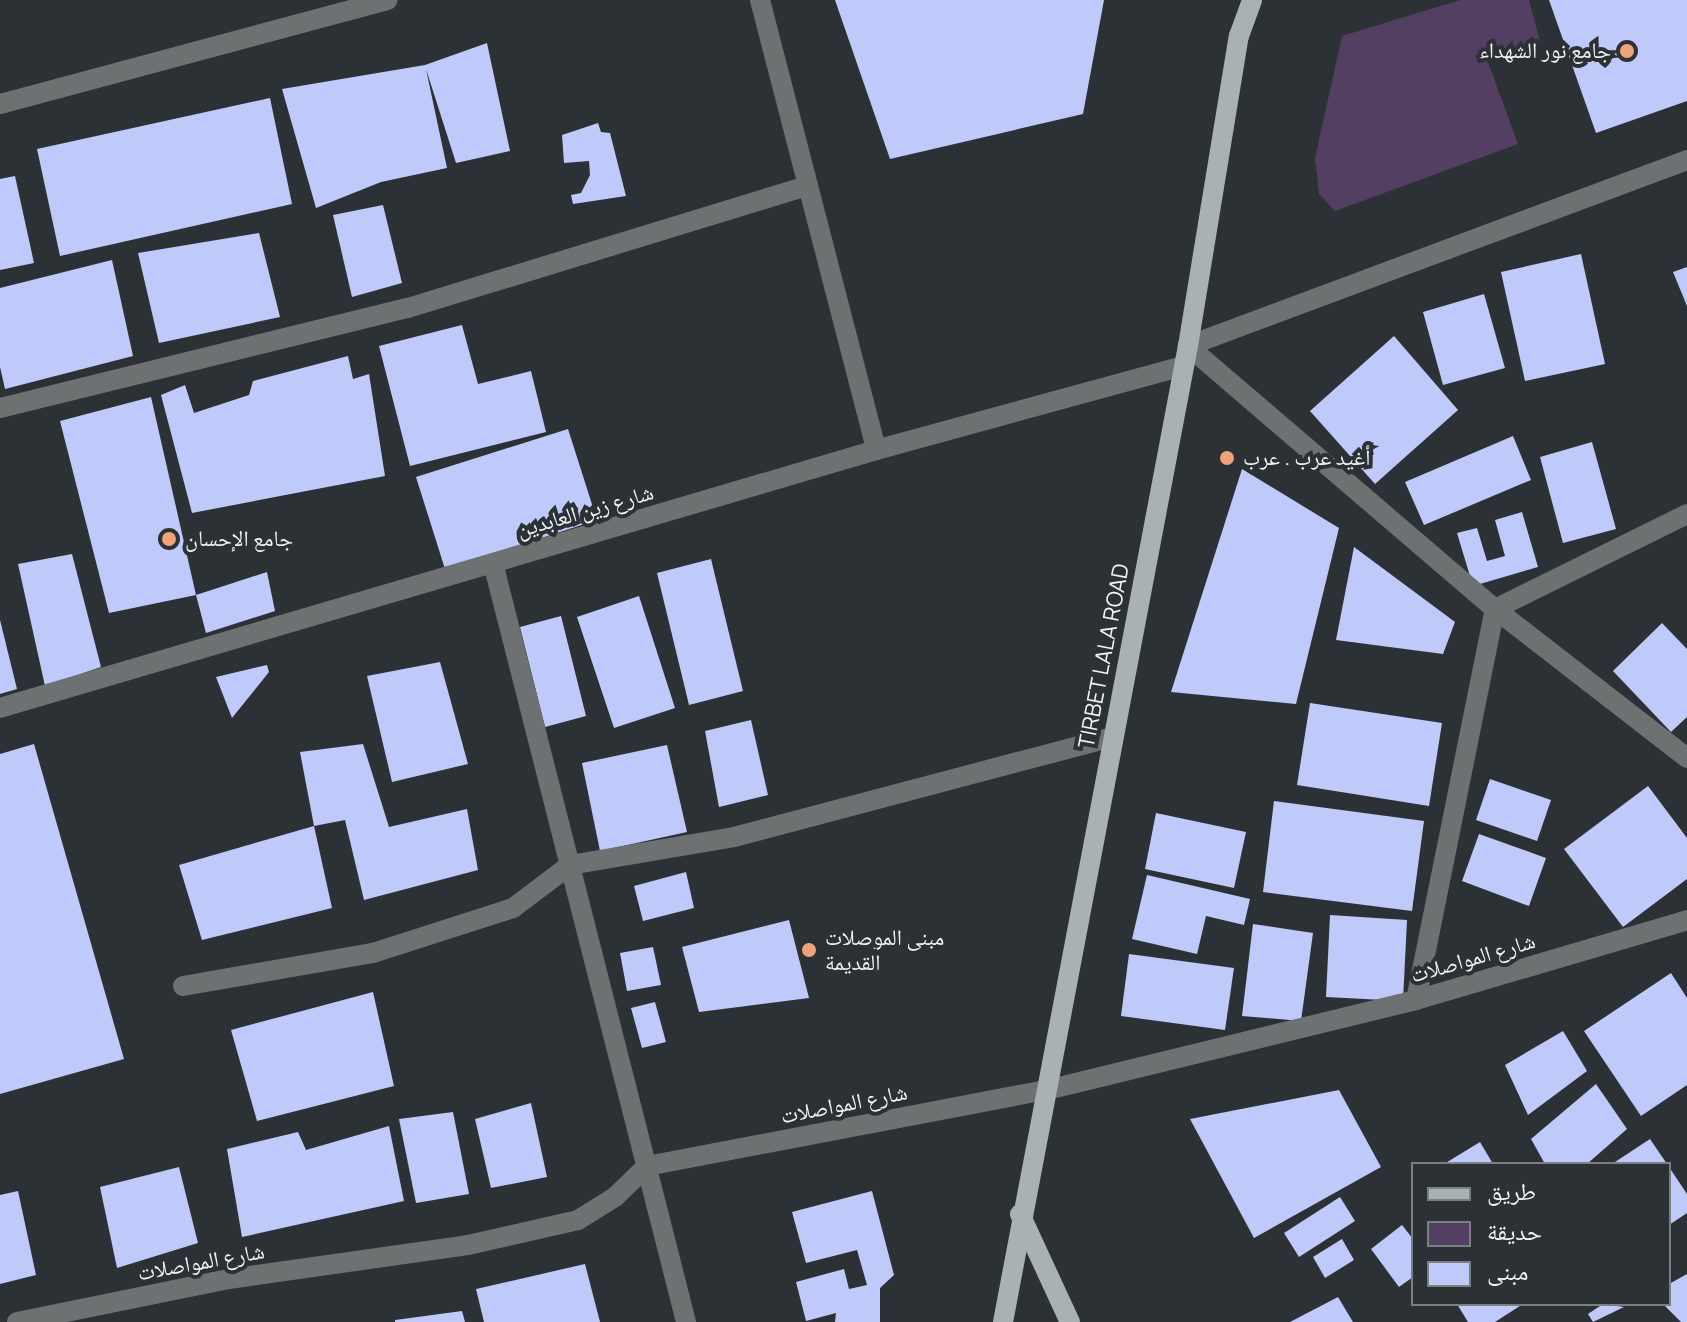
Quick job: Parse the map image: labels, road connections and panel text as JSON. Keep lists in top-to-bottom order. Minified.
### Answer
{"streets":{"main road":["TIRBET LALA ROAD"],"street":["شارع زين العابدين","شارع المواصلات"]},"crossings":[["شارع زين العابدين","TIRBET LALA ROAD"],["TIRBET LALA ROAD","شارع المواصلات"]],"places":["جامع نور الشهداء","أغيد عرب . عرب","جامع الإحسان","مبنى الموصلات القديمة"],"legend":["طريق","حديقة","مبنى"]}
